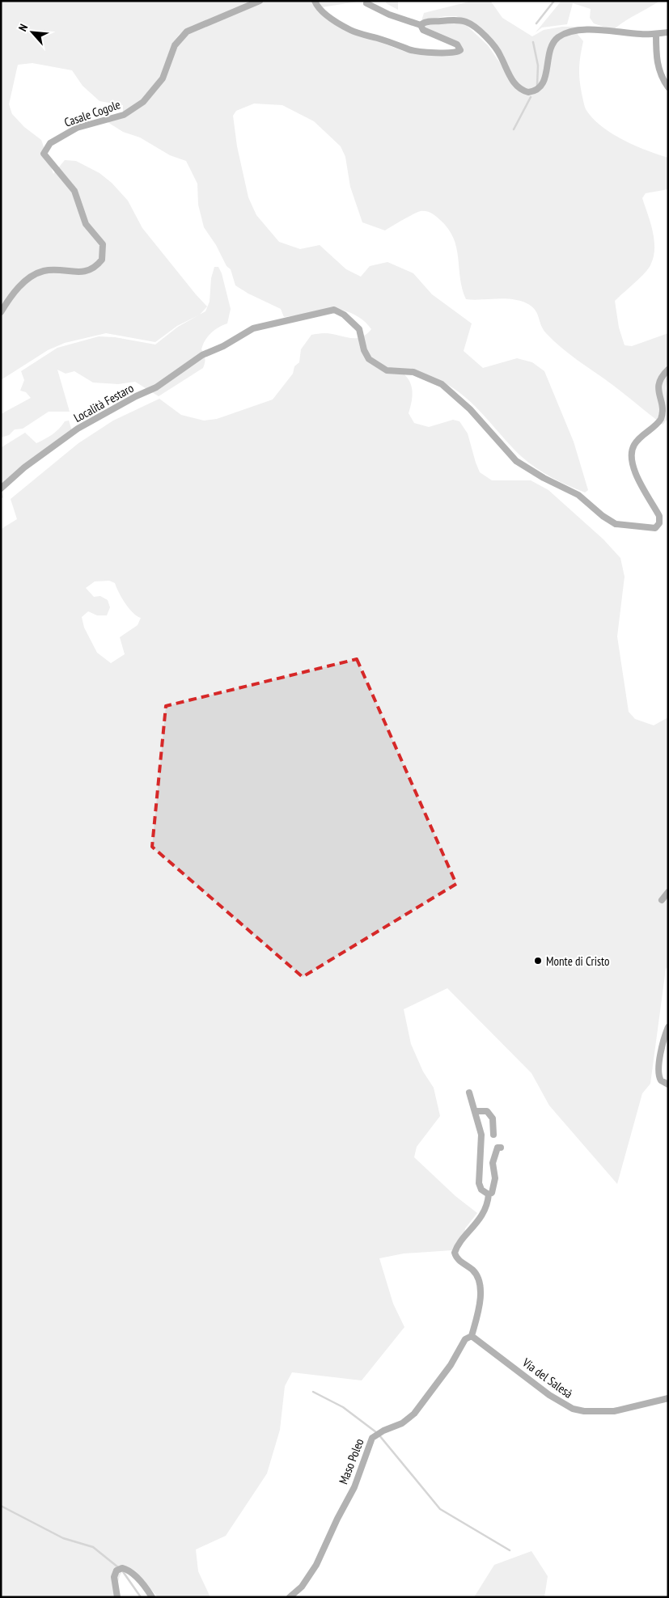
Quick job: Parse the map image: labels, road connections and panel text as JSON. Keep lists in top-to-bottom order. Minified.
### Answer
{"streets":{"street":["Casale Cogole","Località Festaro","Via del Salesà","Maso Poleo"]},"crossings":[["Via del Salesà","Maso Poleo"]],"places":["Monte di Cristo"],"north":"top left"}
